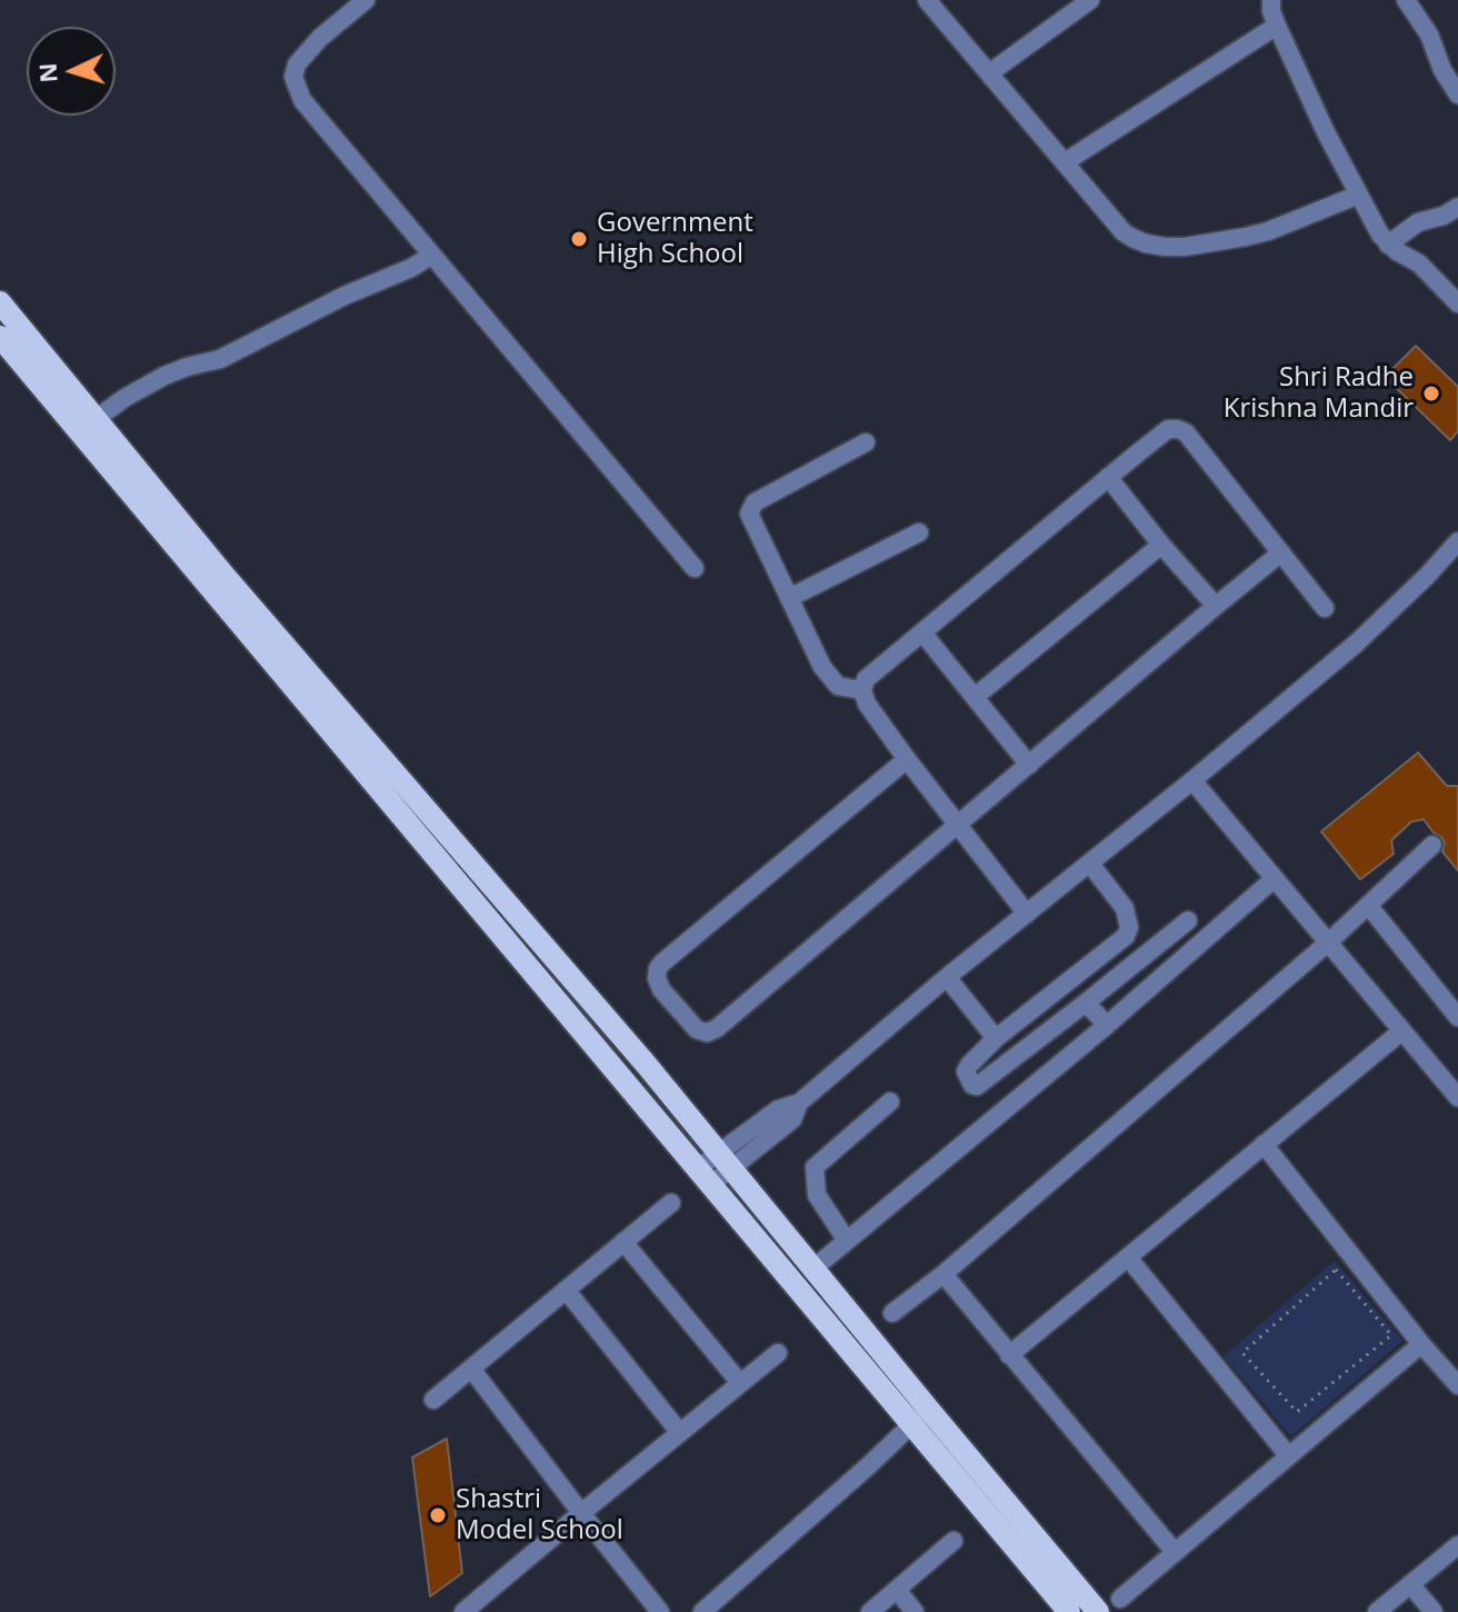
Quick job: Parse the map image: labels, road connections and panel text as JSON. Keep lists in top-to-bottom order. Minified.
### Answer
{"places":["Government High School","Shri Radhe Krishna Mandir","Shastri Model School"],"north":"left"}
